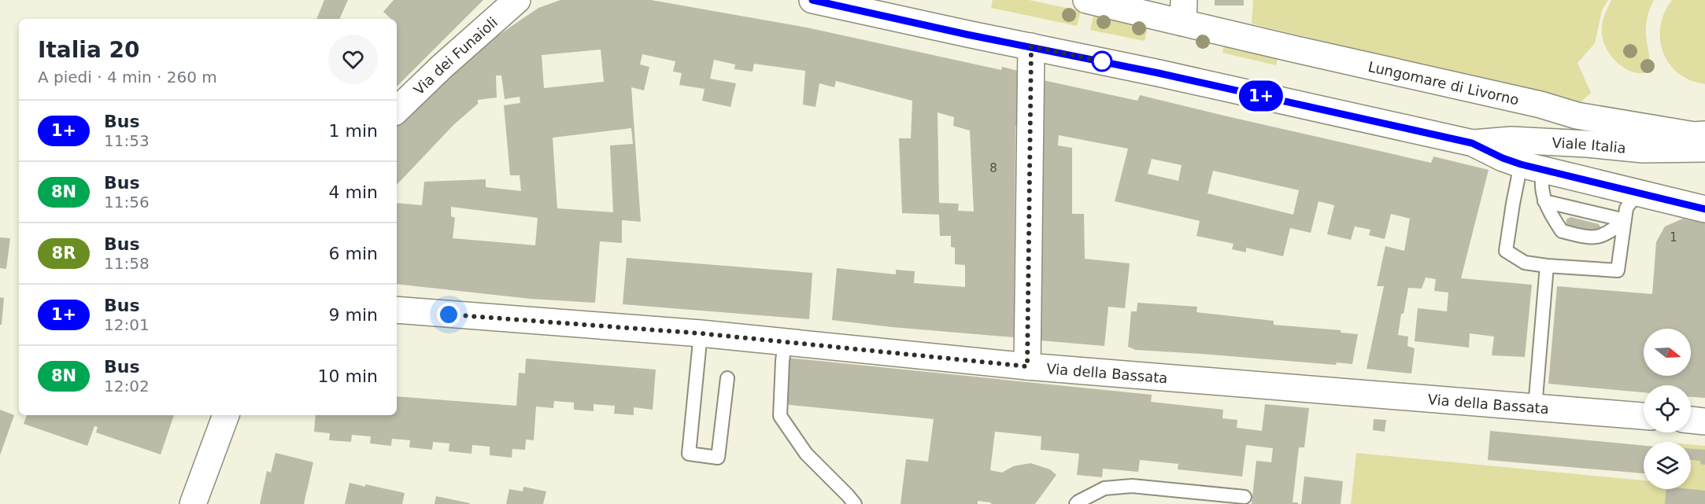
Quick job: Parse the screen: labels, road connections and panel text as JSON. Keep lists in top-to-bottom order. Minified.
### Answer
{"streets":{"street":["Via dei Funaioli","Lungomare di Livorno","Viale Italia","Via della Bassata"]},"lines":["bus line 1+"],"house_numbers":["8","1"],"north":"right","page":{"on_map":"1+","heading":["Italia 20","A piedi · 4 min · 260 m"],"list":[{"mark":"1+","name":"Bus","note":"11:53","value":"1 min"},{"mark":"8N","name":"Bus","note":"11:56","value":"4 min"},{"mark":"8R","name":"Bus","note":"11:58","value":"6 min"},{"mark":"1+","name":"Bus","note":"12:01","value":"9 min"},{"mark":"8N","name":"Bus","note":"12:02","value":"10 min"}]}}
